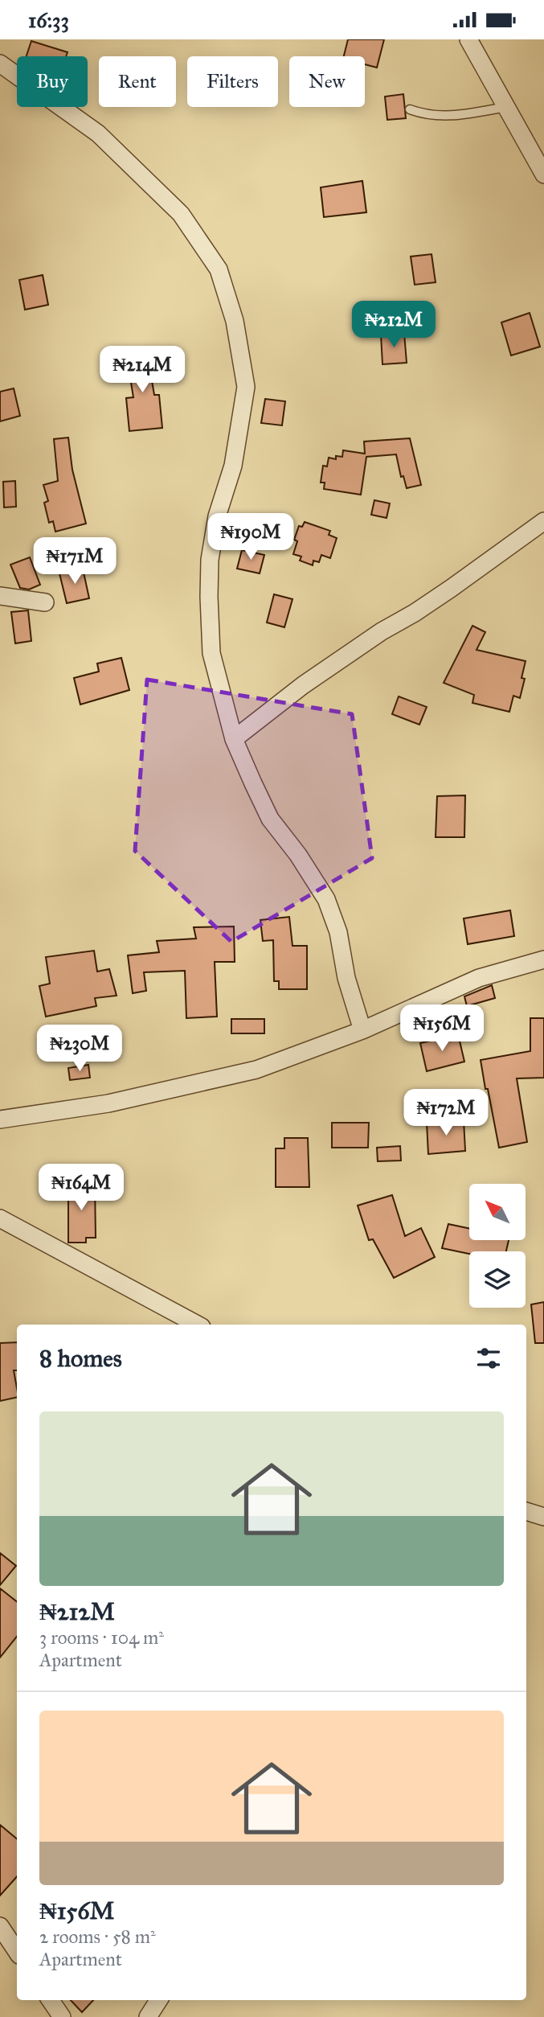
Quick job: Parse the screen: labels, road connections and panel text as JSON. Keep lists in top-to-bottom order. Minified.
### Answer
{"north":"top left","page":{"status":"16:33","chip":["Buy","Rent","Filters","New"],"price":["₦212M","₦214M","₦190M","₦171M","₦156M","₦230M","₦172M","₦164M"],"heading":"8 homes","list":[{"name":"₦212M","note":"3 rooms · 104 m² · Apartment"},{"name":"₦156M","note":"2 rooms · 58 m² · Apartment"}]}}
